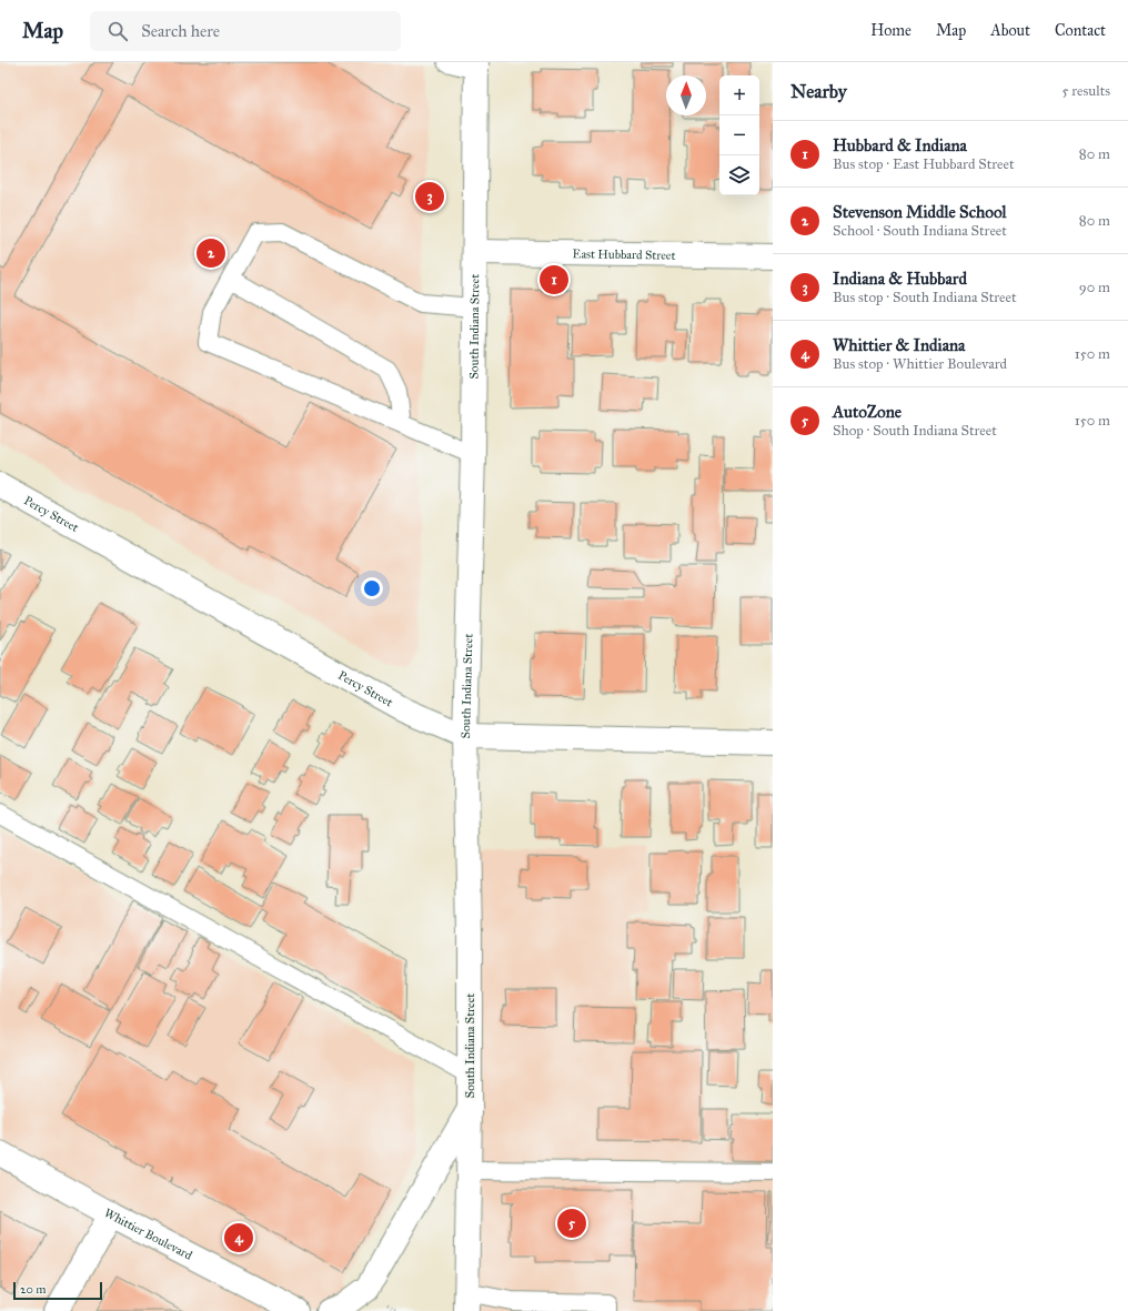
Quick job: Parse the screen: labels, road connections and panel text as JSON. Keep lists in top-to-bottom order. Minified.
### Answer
{"streets":{"main road":["East Hubbard Street","South Indiana Street","Percy Street","Whittier Boulevard"]},"crossings":[["East Hubbard Street","South Indiana Street"],["South Indiana Street","Percy Street"]],"scale_bar":"20 m","north":"top","page":{"header":"Map","search":"Search here","nav":["Home","Map","About","Contact"],"heading":["Nearby","5 results"],"map_buttons":["+","−"],"list":[{"mark":"1","name":"Hubbard & Indiana","note":"Bus stop · East Hubbard Street","value":"80 m"},{"mark":"2","name":"Stevenson Middle School","note":"School · South Indiana Street","value":"80 m"},{"mark":"3","name":"Indiana & Hubbard","note":"Bus stop · South Indiana Street","value":"90 m"},{"mark":"4","name":"Whittier & Indiana","note":"Bus stop · Whittier Boulevard","value":"150 m"},{"mark":"5","name":"AutoZone","note":"Shop · South Indiana Street","value":"150 m"}],"pins":["3","2","1","5","4"],"scale":"20 m"}}
